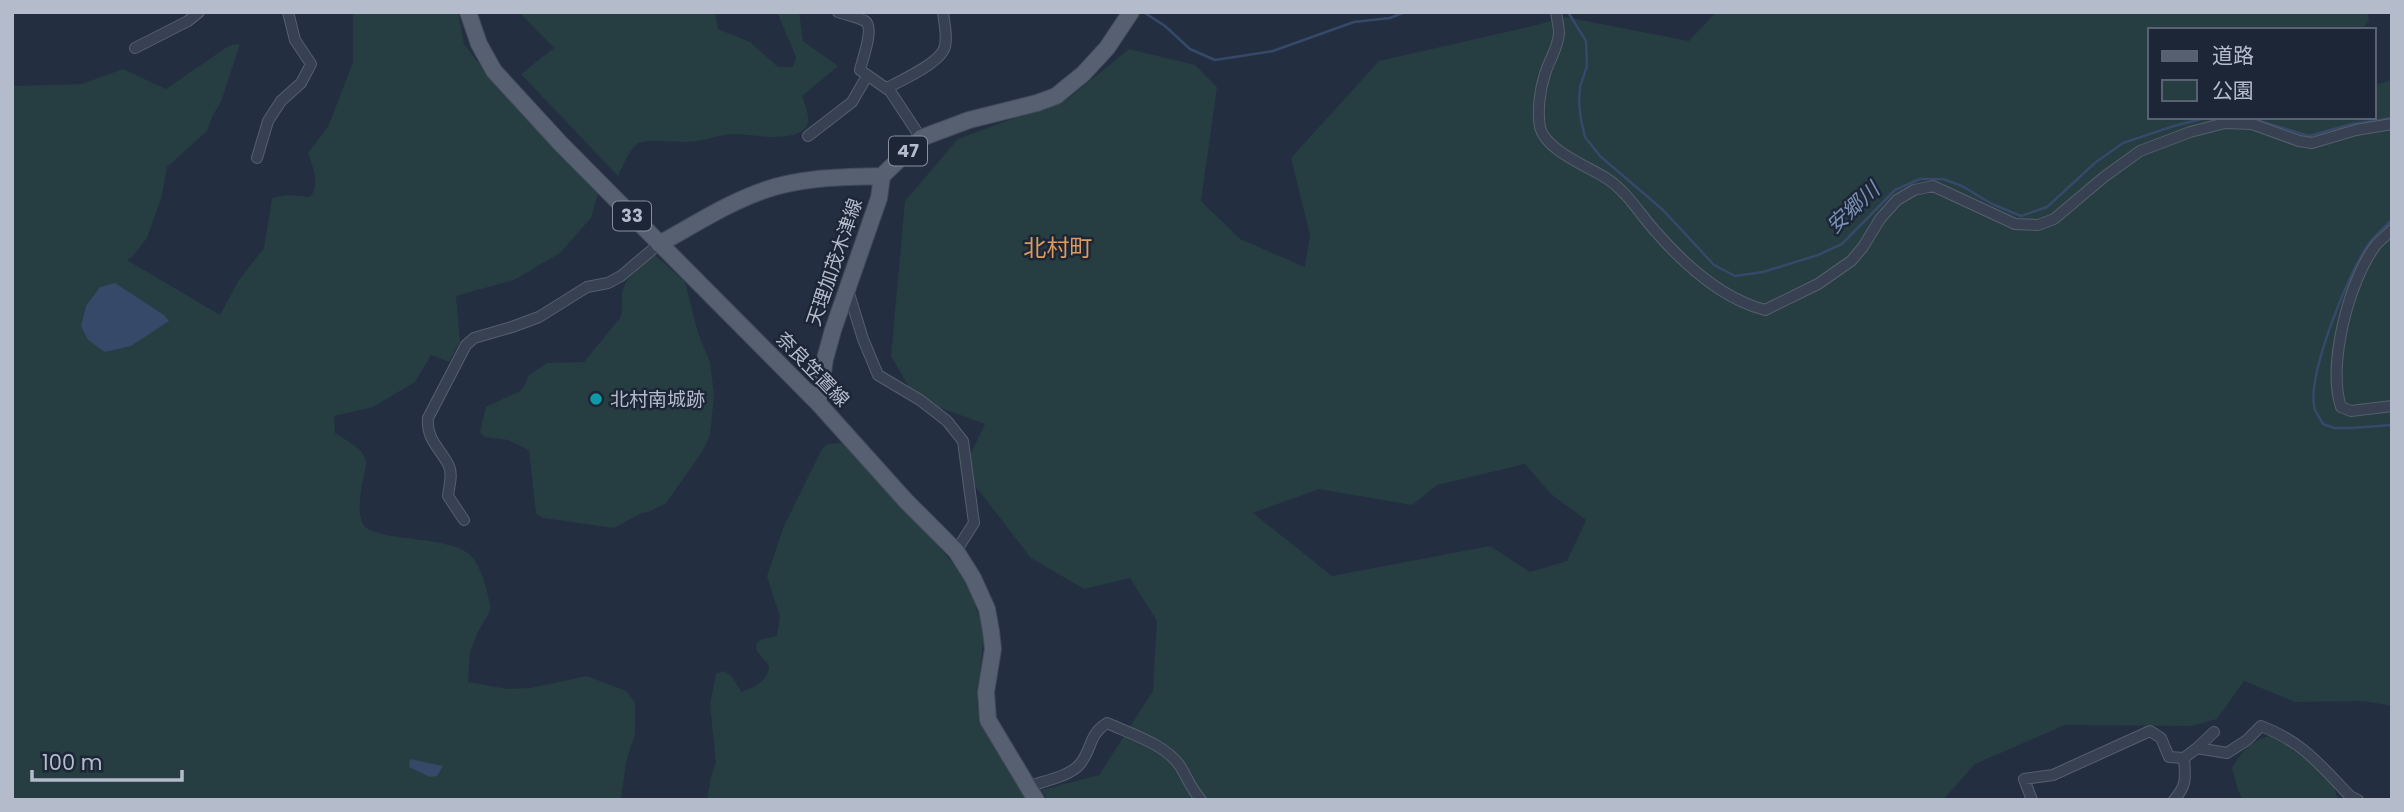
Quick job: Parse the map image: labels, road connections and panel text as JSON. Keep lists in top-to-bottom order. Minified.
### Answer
{"streets":{"main road":["47","33","天理加茂木津線","奈良笠置線"]},"crossings":[["47","天理加茂木津線"],["天理加茂木津線","奈良笠置線"]],"districts":["北村町"],"water":["安郷川"],"places":["北村南城跡"],"legend":["道路","公園"],"scale_bar":"100 m"}
